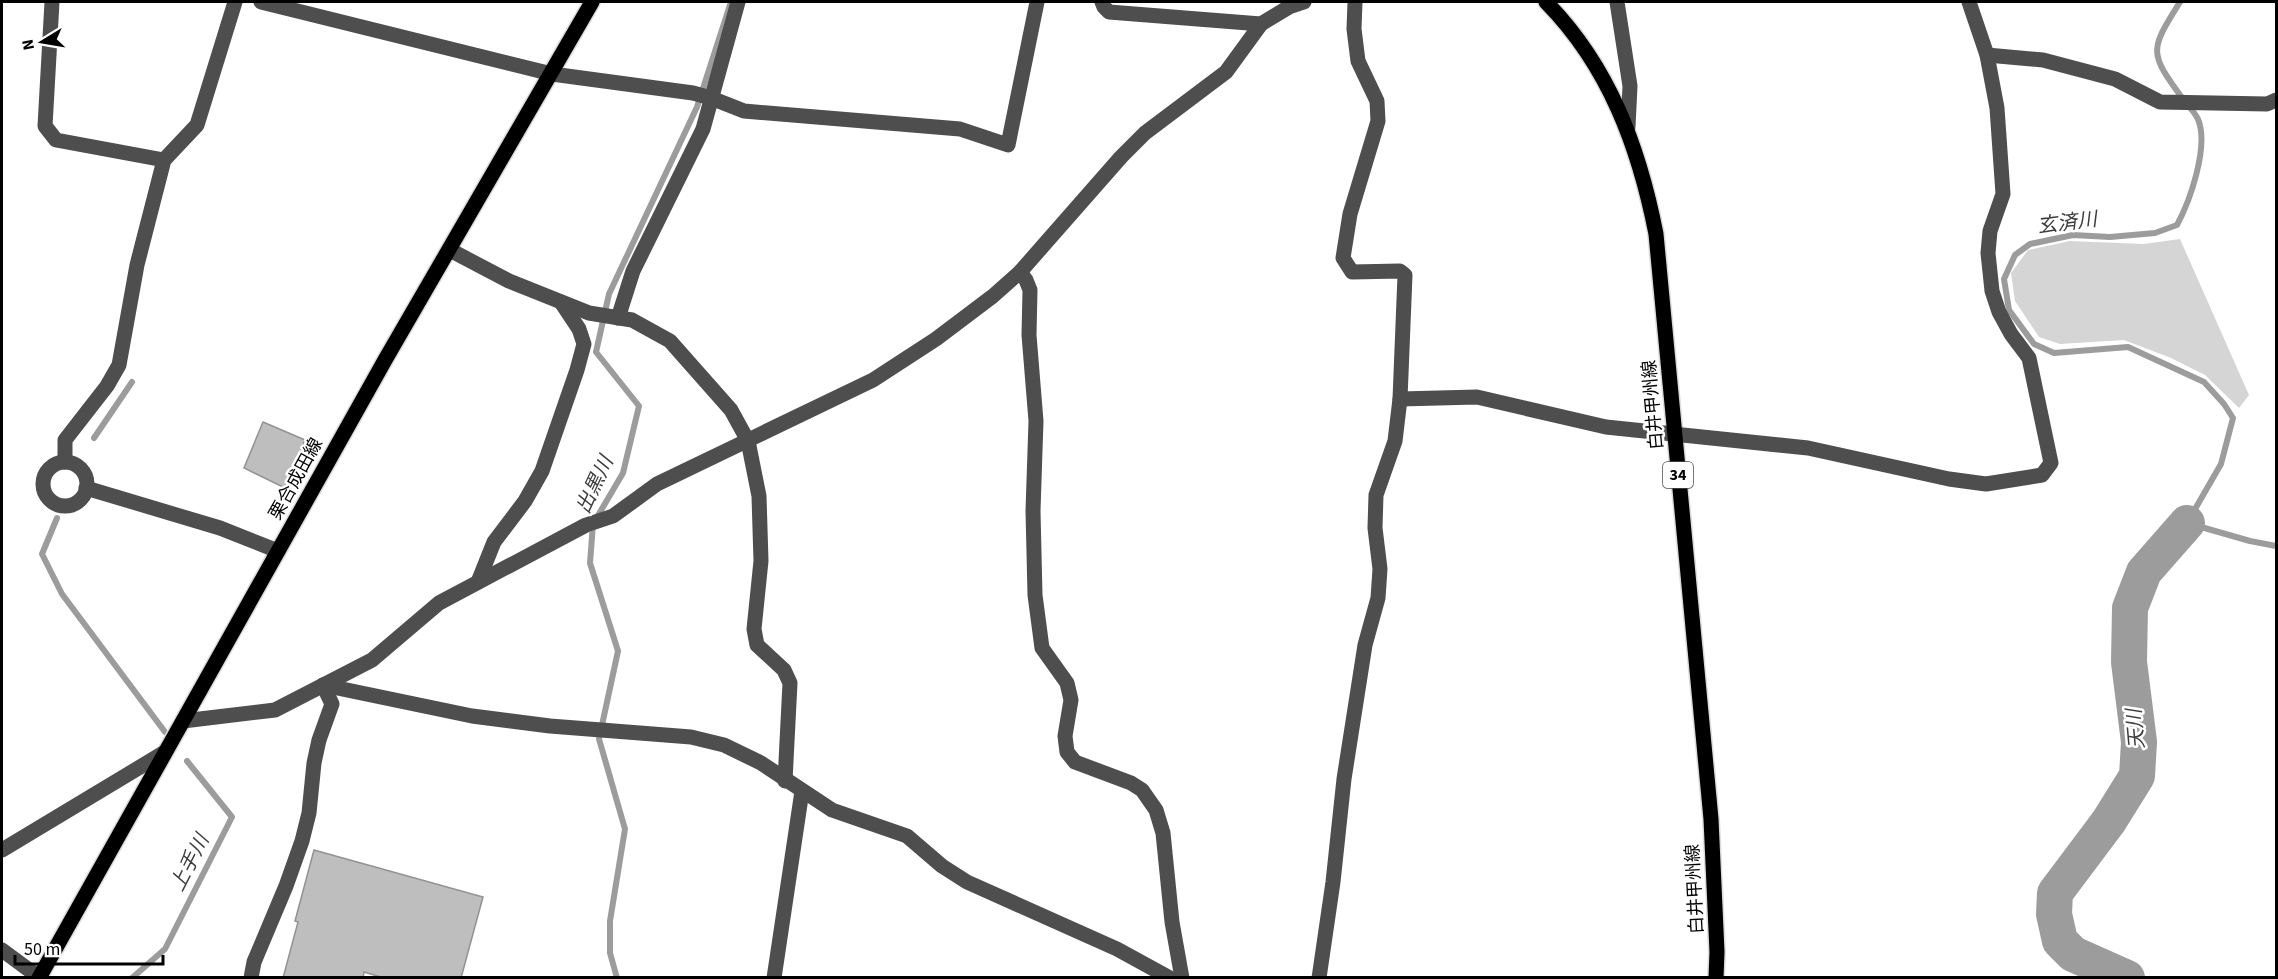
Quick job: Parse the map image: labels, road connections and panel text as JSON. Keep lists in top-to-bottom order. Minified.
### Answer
{"streets":{"main road":["白井甲州線","34","栗合成田線"]},"water":["玄済川","出黒川","天川","上手川"],"scale_bar":"50 m","north":"left"}
